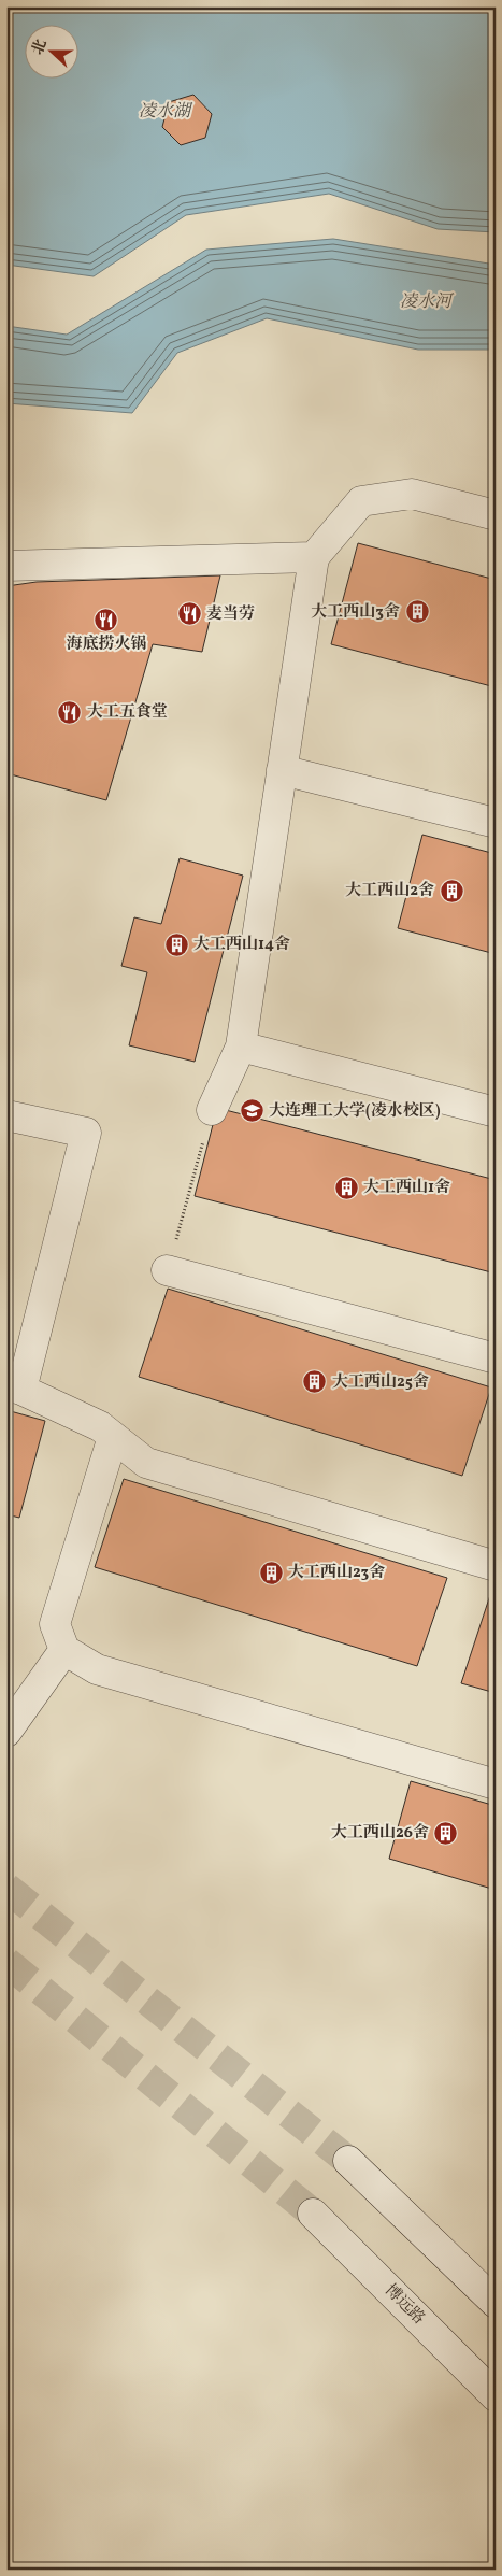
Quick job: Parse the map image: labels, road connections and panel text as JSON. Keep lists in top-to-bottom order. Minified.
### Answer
{"streets":{"street":["博远路"]},"water":["凌水湖","凌水河"],"places":{"building":["大工西山3舍","大工西山2舍","大工西山14舍","大工西山1舍","大工西山25舍","大工西山23舍","大工西山26舍"],"restaurant":["麦当劳","海底捞火锅","大工五食堂"],"school or university":["大连理工大学(凌水校区)"]},"north":"left"}
